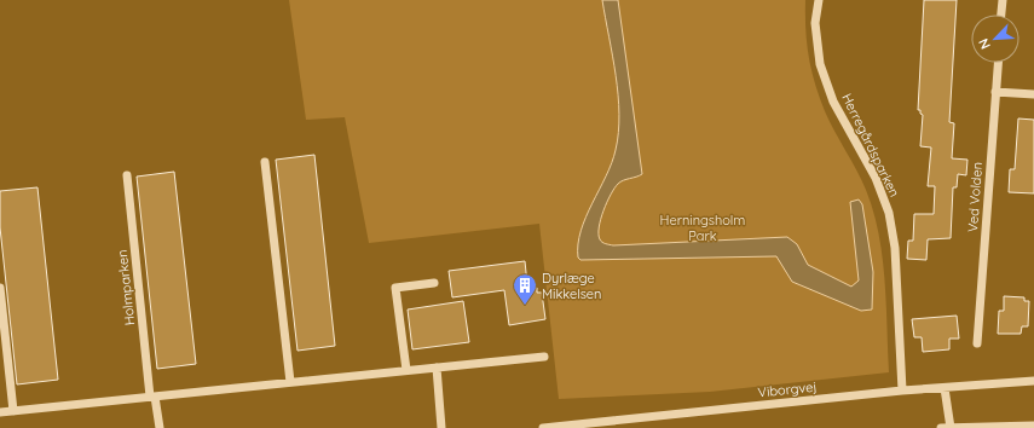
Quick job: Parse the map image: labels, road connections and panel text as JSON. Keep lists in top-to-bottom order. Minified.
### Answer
{"streets":{"street":["Herregårdsparken","Ved Volden","Holmparken","Viborgvej"]},"crossings":[["Herregårdsparken","Viborgvej"]],"parks":["Herningsholm Park"],"places":{"building":["Dyrlæge Mikkelsen"]},"north":"bottom left"}
